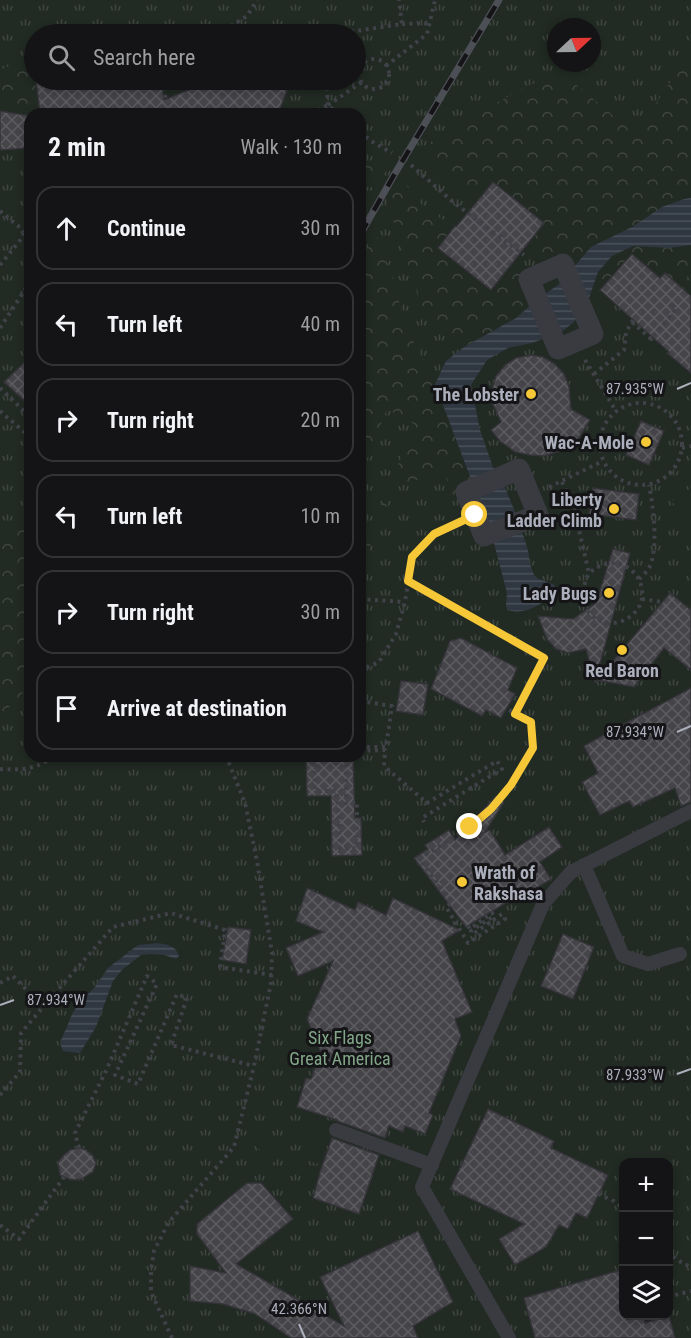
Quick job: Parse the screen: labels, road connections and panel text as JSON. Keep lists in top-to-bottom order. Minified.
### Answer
{"parks":["Six Flags Great America"],"places":["The Lobster","Wac-A-Mole","Liberty Ladder Climb","Lady Bugs","Red Baron","Wrath of Rakshasa"],"north":"right","page":{"search":"Search here","heading":["2 min","Walk · 130 m"],"list":[["Continue","30 m"],["Turn left","40 m"],["Turn right","20 m"],["Turn left","10 m"],["Turn right","30 m"],"Arrive at destination"],"map_buttons":["+","−"]},"coordinates":["87.935°W","87.934°W","87.933°W","42.366°N"]}
